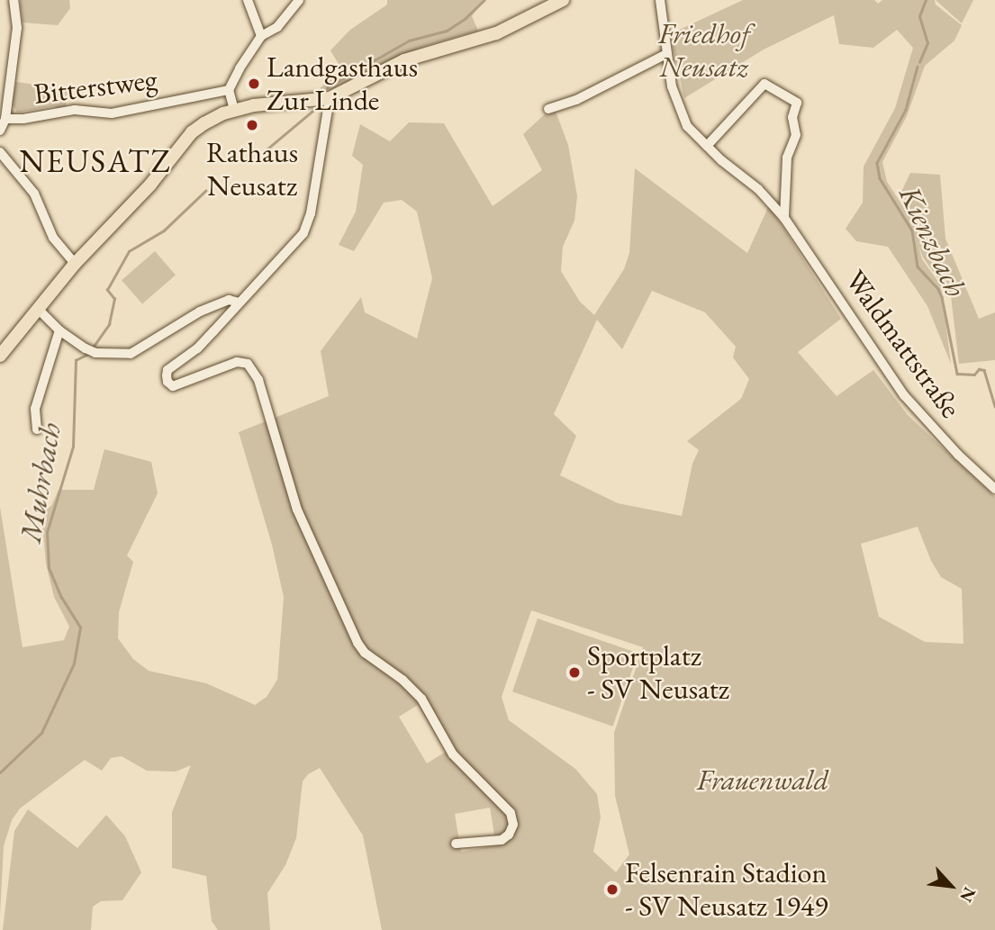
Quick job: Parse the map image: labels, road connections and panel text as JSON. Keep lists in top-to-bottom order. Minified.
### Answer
{"streets":{"street":["Bitterstweg","Waldmattstraße"]},"districts":["NEUSATZ"],"water":["Kienzbach","Muhrbach"],"parks":["Friedhof Neusatz","Frauenwald"],"places":["Landgasthaus Zur Linde","Rathaus Neusatz","Sportplatz - SV Neusatz","Felsenrain Stadion - SV Neusatz 1949"],"north":"bottom right"}
